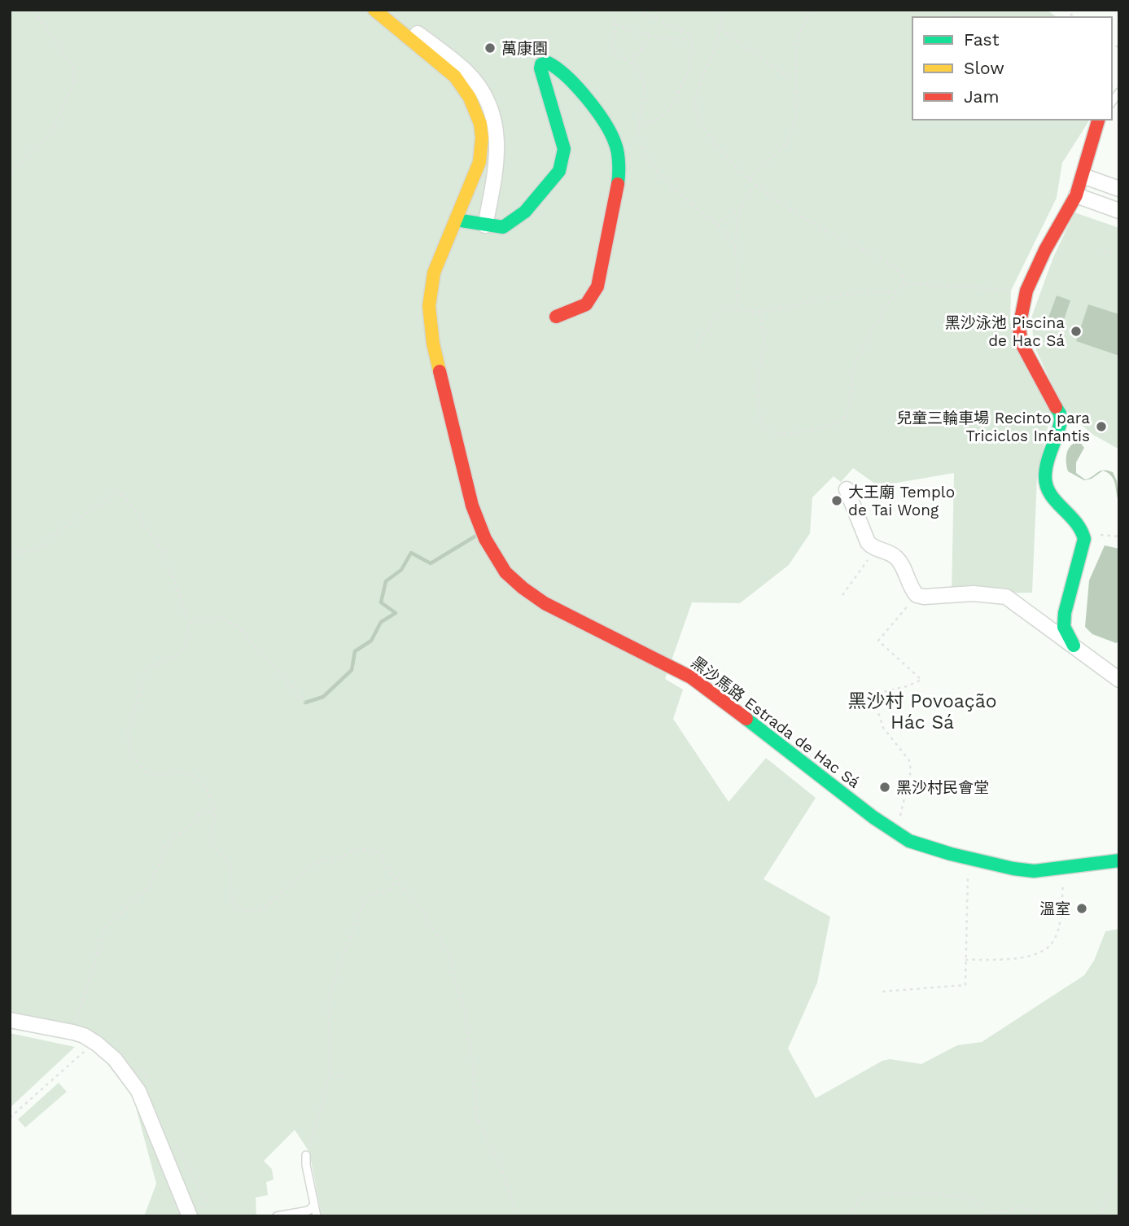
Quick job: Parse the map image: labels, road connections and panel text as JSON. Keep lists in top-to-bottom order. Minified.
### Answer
{"streets":{"main road":["黑沙馬路 Estrada de Hac Sá"]},"districts":["黑沙村 Povoação Hác Sá"],"places":["萬康園","黑沙泳池 Piscina de Hac Sá","兒童三輪車場 Recinto para Triciclos Infantis","大王廟 Templo de Tai Wong","黑沙村民會堂","溫室"],"legend":["Fast","Slow","Jam"]}
